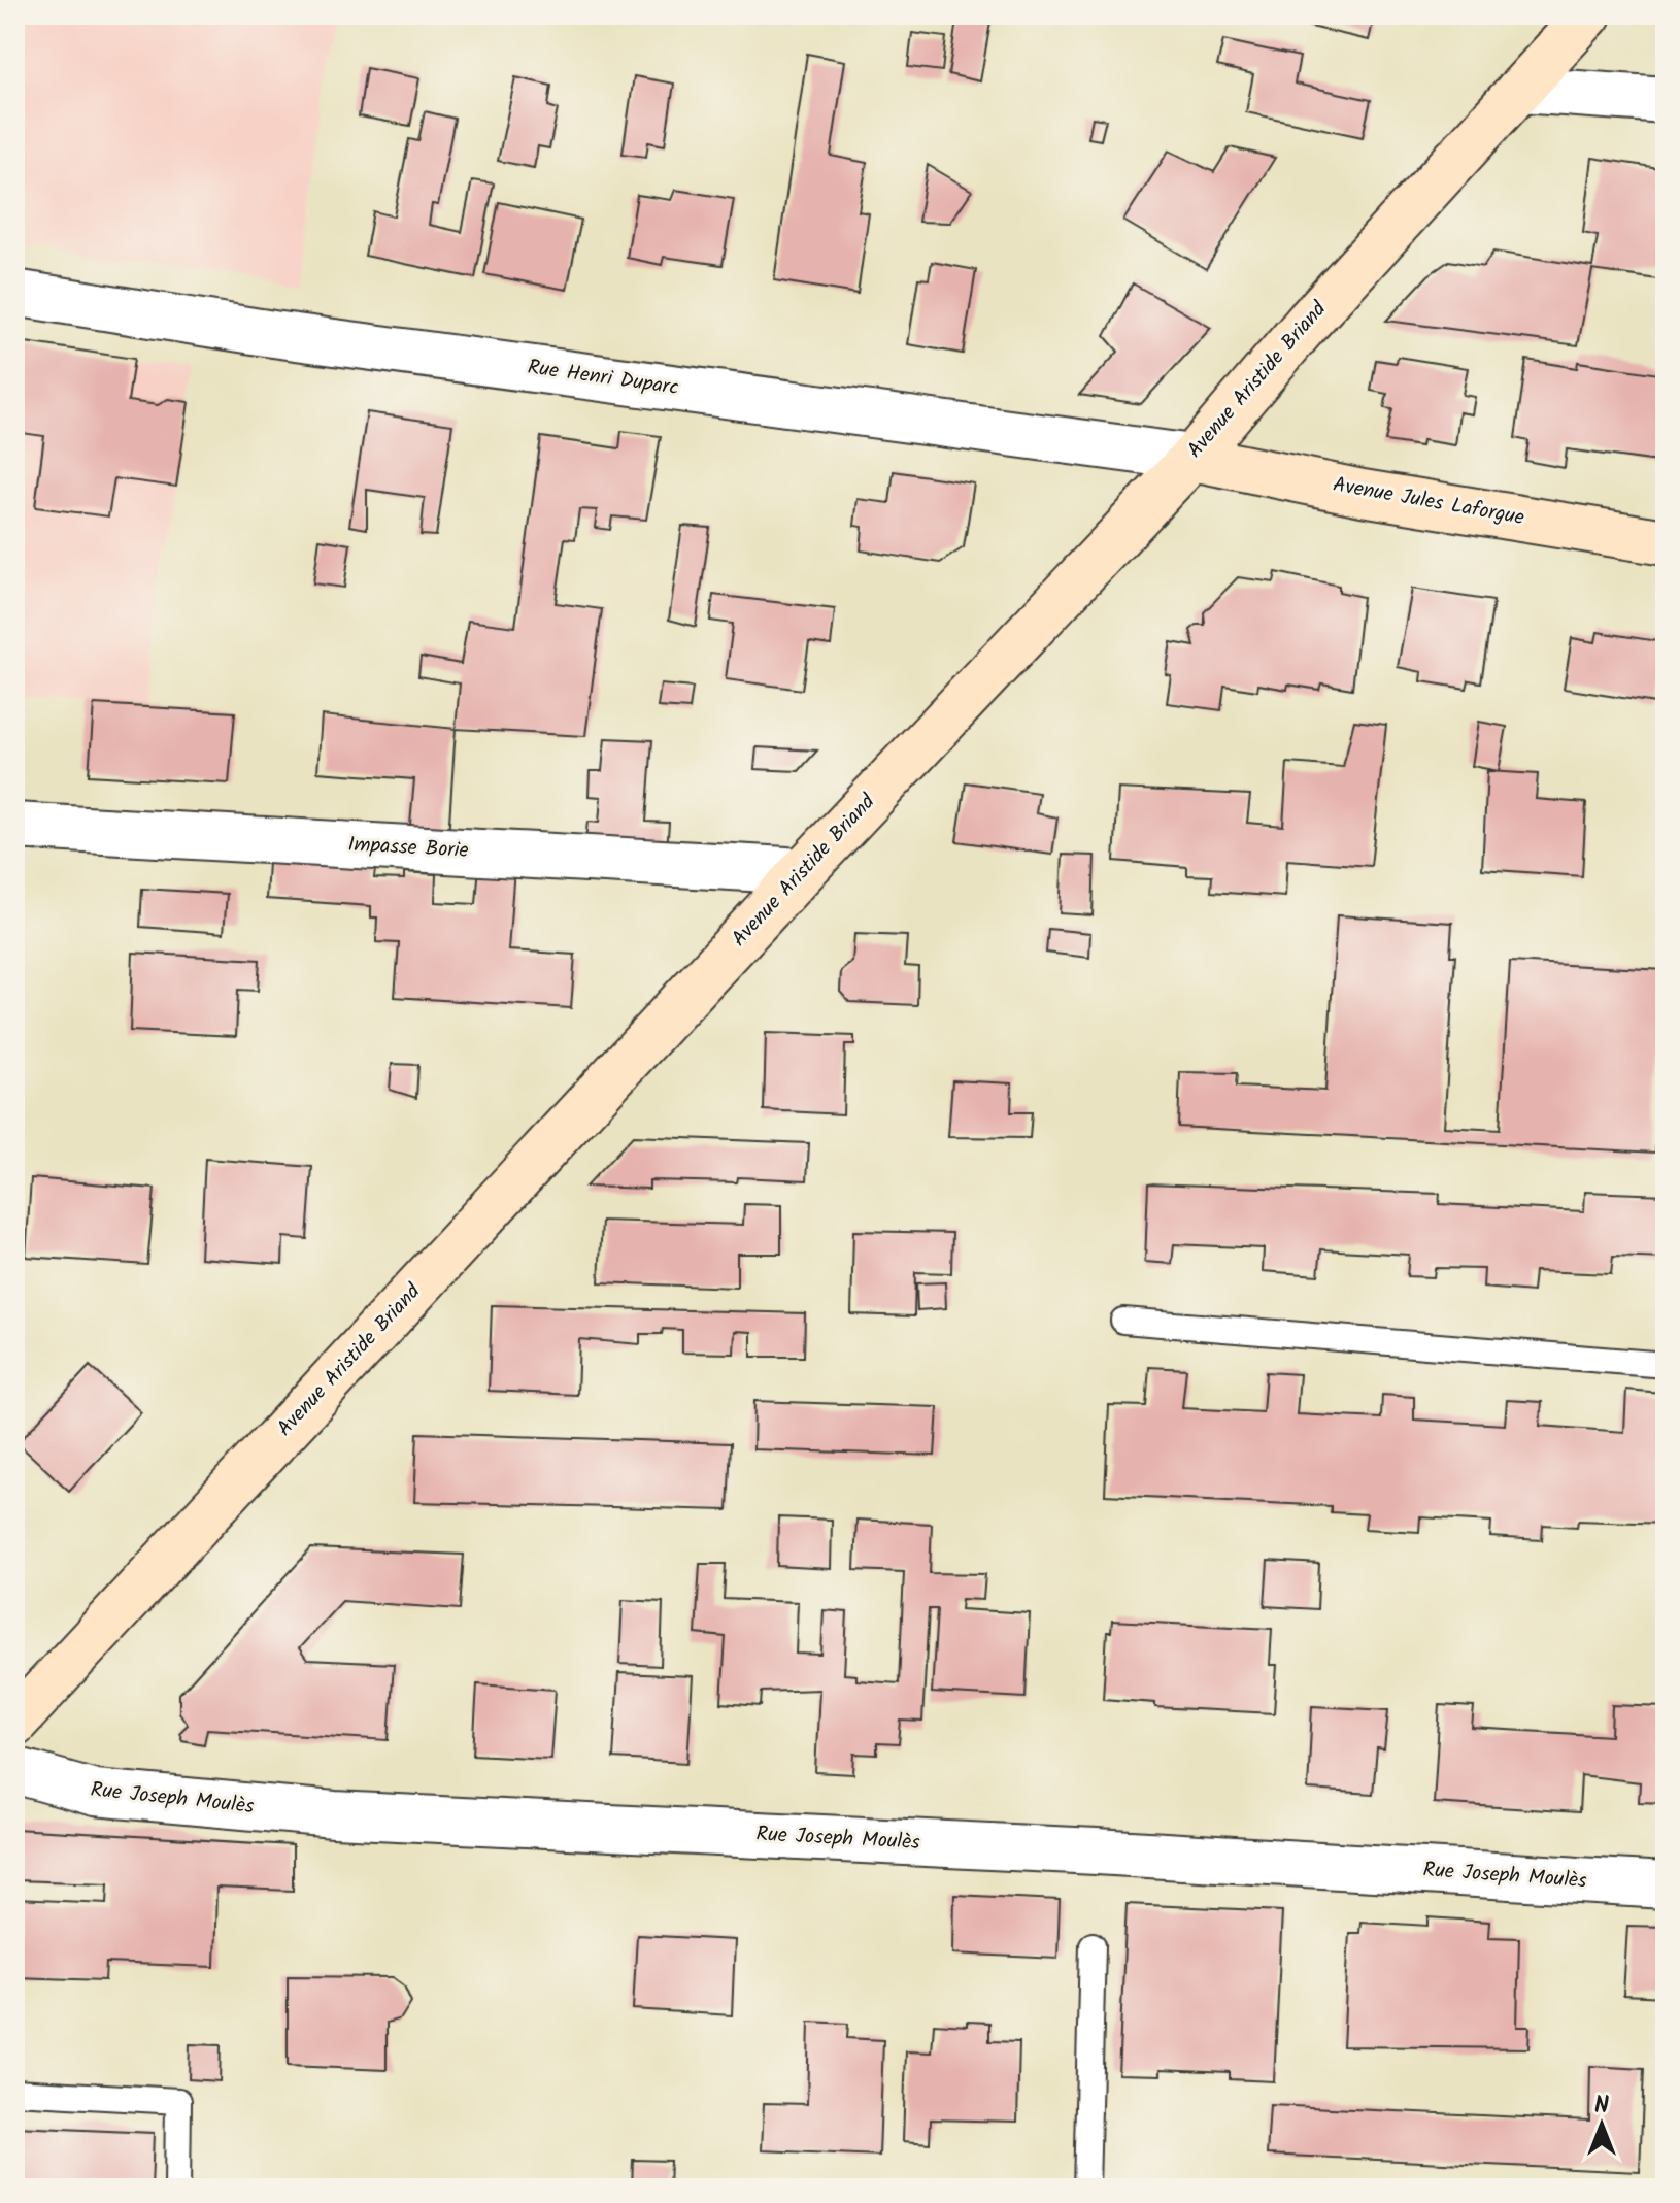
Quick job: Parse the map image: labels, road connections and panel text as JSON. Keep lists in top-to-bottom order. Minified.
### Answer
{"streets":{"main road":["Avenue Aristide Briand","Avenue Jules Laforgue"],"street":["Rue Henri Duparc","Impasse Borie","Rue Joseph Moulès"]},"crossings":[["Rue Henri Duparc","Avenue Aristide Briand"],["Rue Henri Duparc","Avenue Jules Laforgue"],["Avenue Aristide Briand","Avenue Jules Laforgue"],["Avenue Aristide Briand","Impasse Borie"]],"north":"top"}
